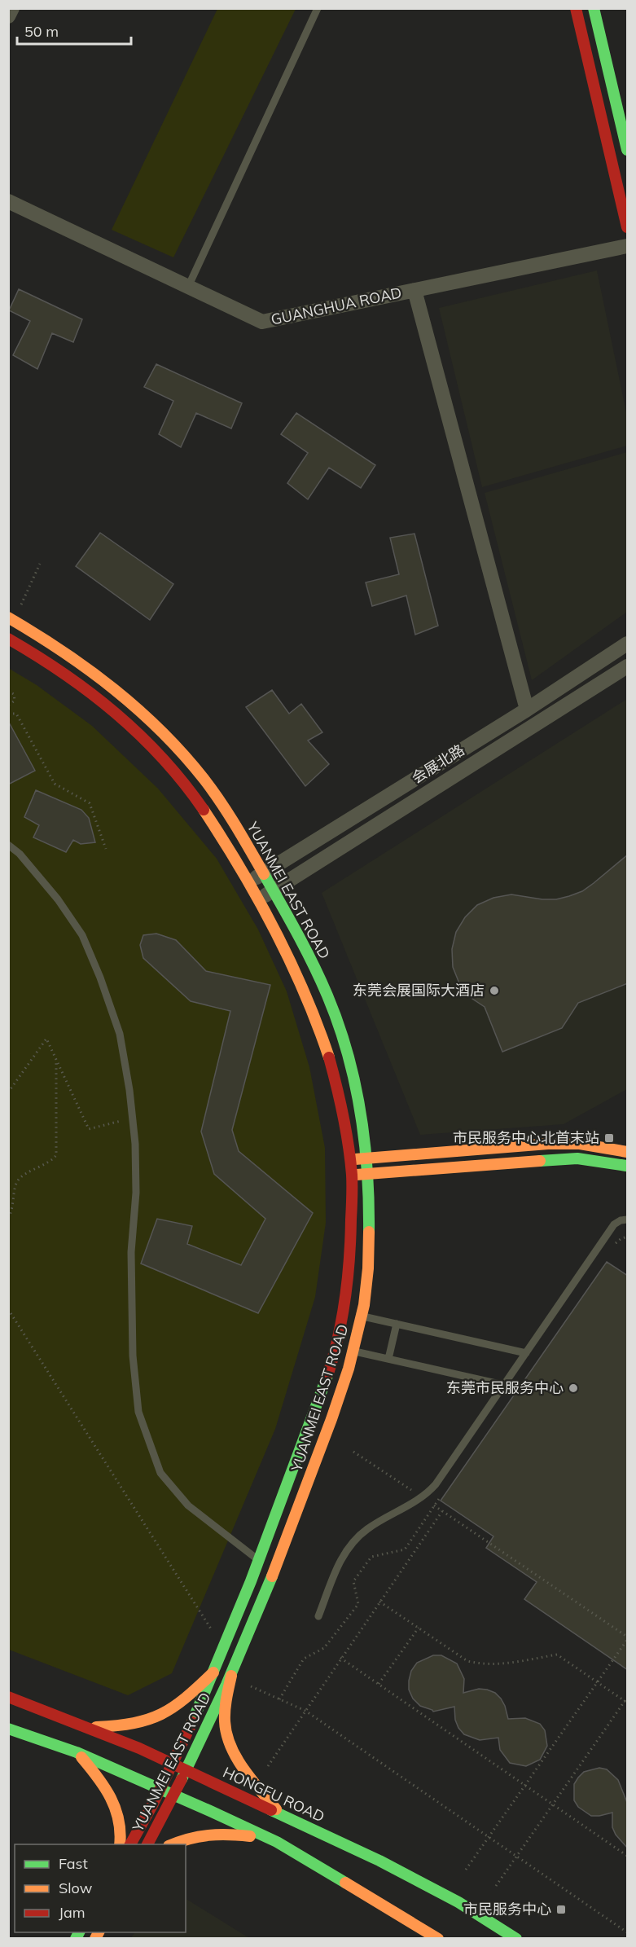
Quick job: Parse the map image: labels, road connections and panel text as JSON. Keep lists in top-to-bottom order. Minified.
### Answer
{"streets":{"street":["GUANGHUA ROAD","会展北路","YUANMEI EAST ROAD","HONGFU ROAD"]},"crossings":[["会展北路","YUANMEI EAST ROAD"],["YUANMEI EAST ROAD","HONGFU ROAD"]],"places":{"other":["东莞会展国际大酒店","东莞市民服务中心"],"transit":["市民服务中心北首末站","市民服务中心"]},"legend":["Fast","Slow","Jam"],"scale_bar":"50 m"}
